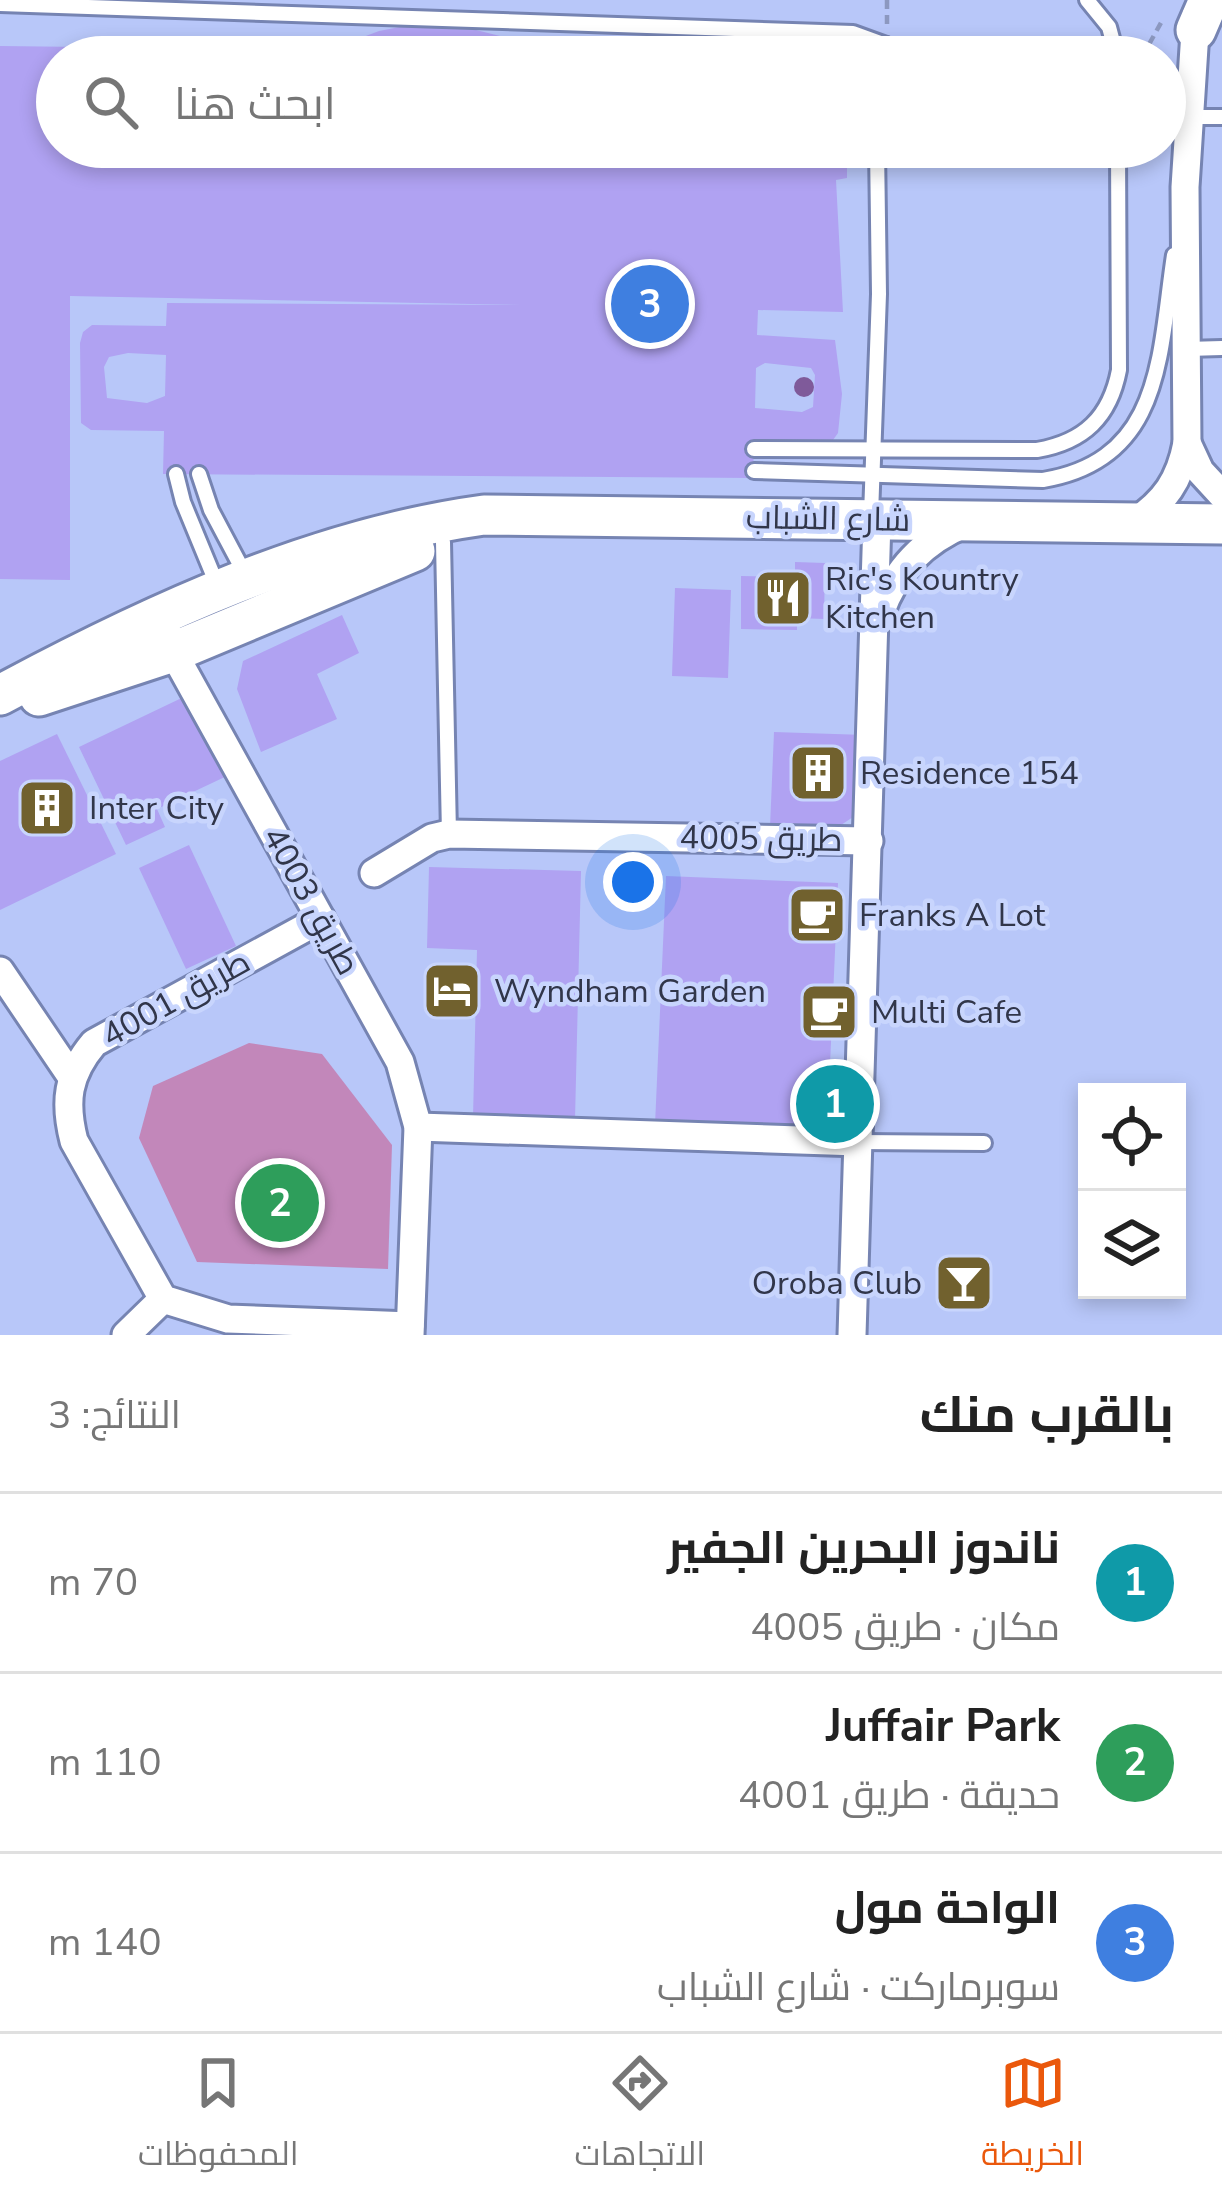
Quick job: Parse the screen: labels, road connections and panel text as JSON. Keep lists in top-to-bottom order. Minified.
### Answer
{"streets":{"street":["شارع الشباب","طريق 4005","طريق 4003","طريق 4001"]},"crossings":[["شارع الشباب","طريق 4005"],["شارع الشباب","طريق 4003"],["طريق 4003","طريق 4001"]],"places":{"restaurant":["Ric's Kountry Kitchen"],"building":["Residence 154","Inter City"],"cafe":["Franks A Lot","Multi Cafe"],"hotel":["Wyndham Garden"],"bar":["Oroba Club"]},"page":{"search":"ابحث هنا","pins":["3","1","2"],"heading":["بالقرب منك","النتائج: 3"],"list":[{"mark":"1","name":"ناندوز البحرين الجفير","note":"مكان · طريق 4005","value":"70 m"},{"mark":"2","name":"Juffair Park","note":"حديقة · طريق 4001","value":"110 m"},{"mark":"3","name":"الواحة مول","note":"سوبرماركت · شارع الشباب","value":"140 m"}],"nav":["الخريطة","الاتجاهات","المحفوظات"]}}
